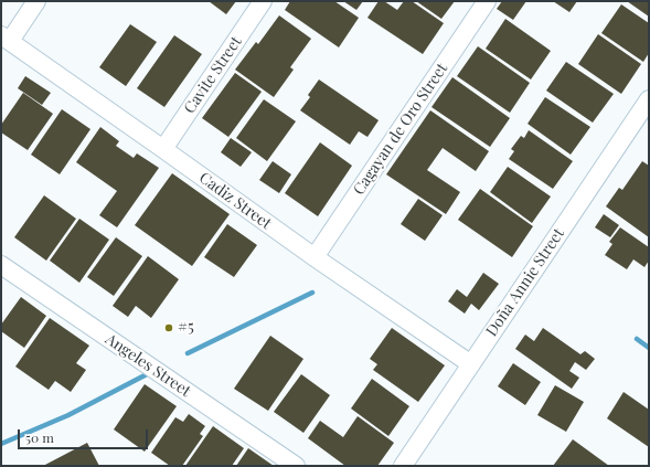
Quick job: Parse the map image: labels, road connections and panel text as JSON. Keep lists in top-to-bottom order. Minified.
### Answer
{"streets":{"street":["Cavite Street","Cagayan de Oro Street","Cadiz Street","Doña Annie Street","Angeles Street"]},"crossings":[["Cavite Street","Cadiz Street"],["Cagayan de Oro Street","Cadiz Street"],["Cadiz Street","Doña Annie Street"]],"places":["#5"],"scale_bar":"50 m"}
